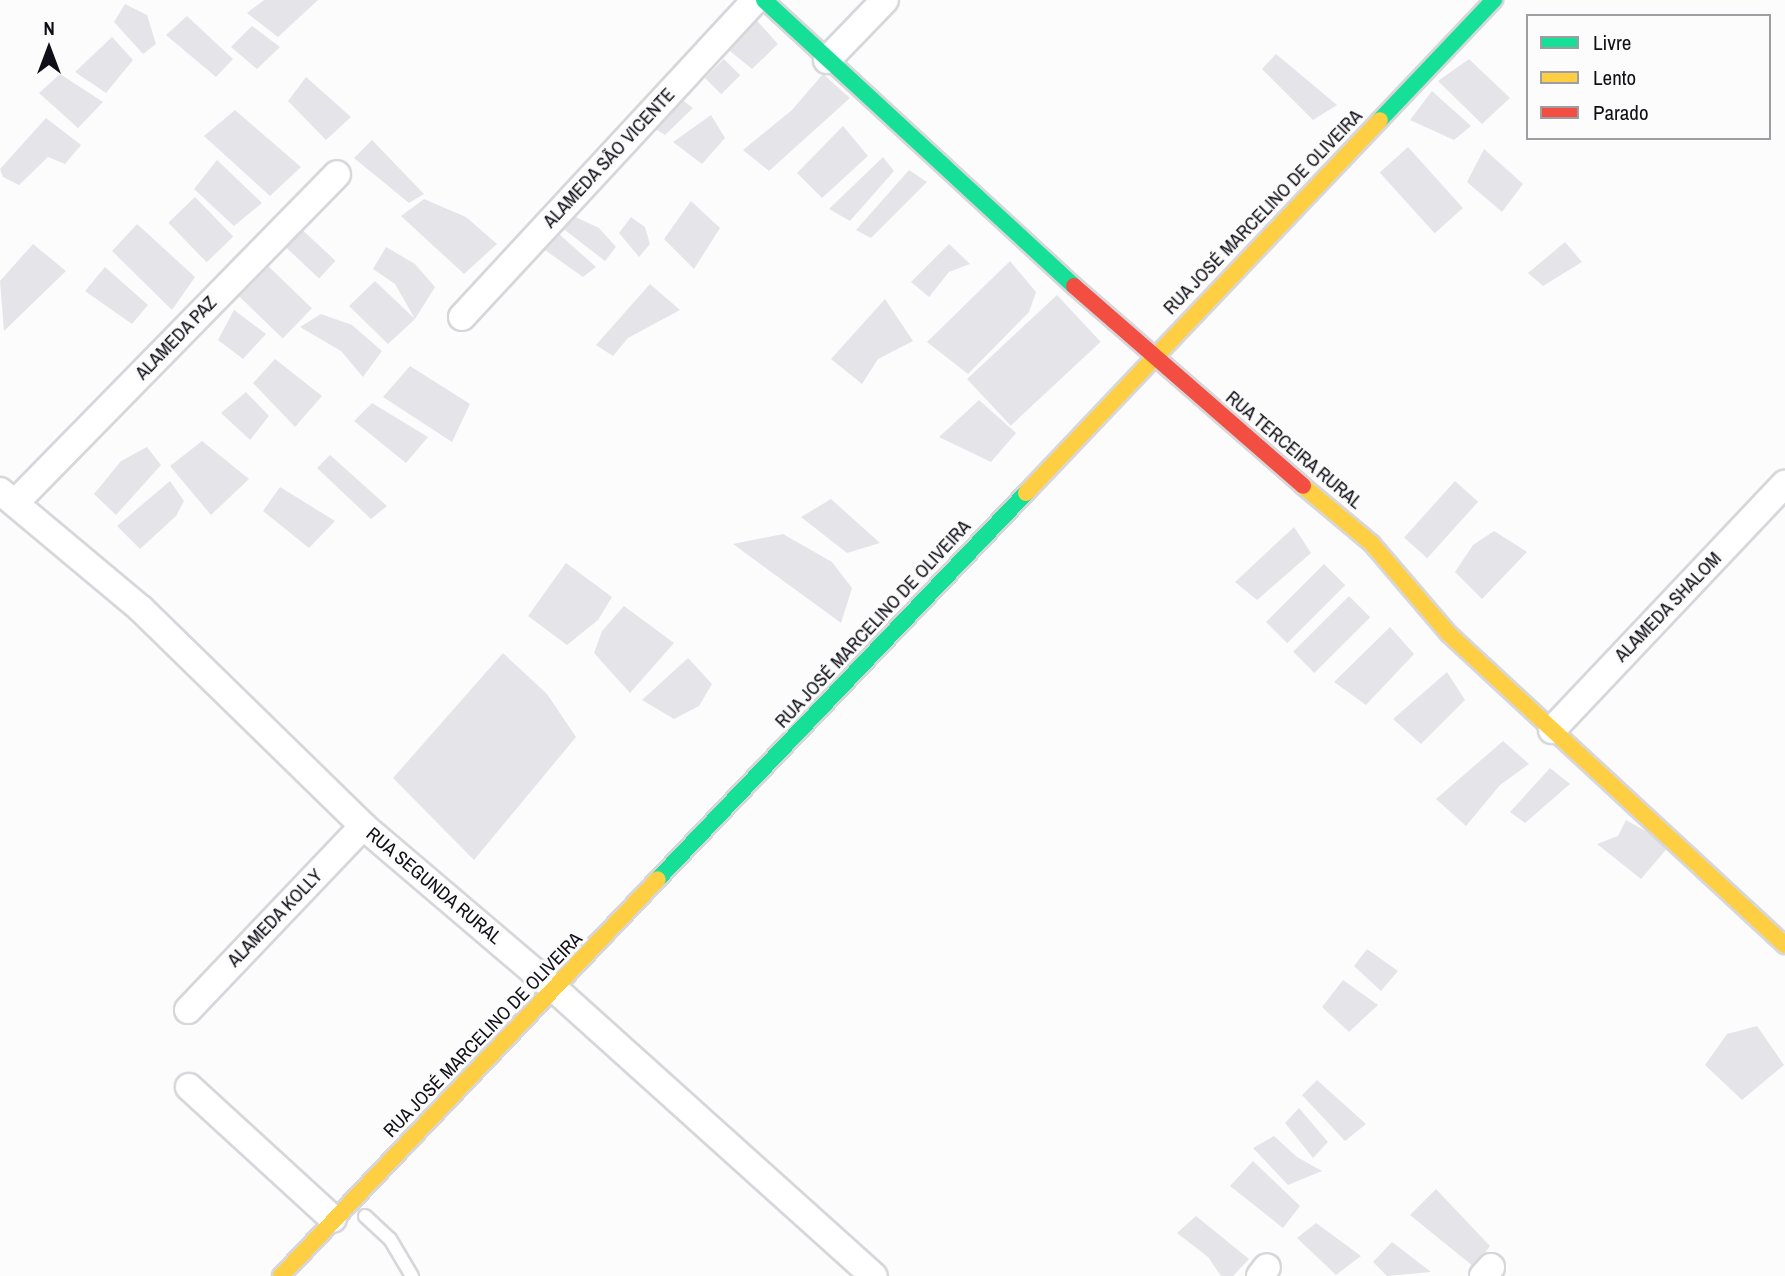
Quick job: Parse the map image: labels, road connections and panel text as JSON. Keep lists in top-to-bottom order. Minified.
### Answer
{"streets":{"street":["ALAMEDA SÃO VICENTE","RUA JOSÉ MARCELINO DE OLIVEIRA","ALAMEDA PAZ","RUA TERCEIRA RURAL","ALAMEDA SHALOM","RUA SEGUNDA RURAL","ALAMEDA KOLLY"]},"crossings":[["RUA JOSÉ MARCELINO DE OLIVEIRA","RUA TERCEIRA RURAL"],["RUA JOSÉ MARCELINO DE OLIVEIRA","RUA SEGUNDA RURAL"],["ALAMEDA PAZ","RUA SEGUNDA RURAL"],["RUA TERCEIRA RURAL","ALAMEDA SHALOM"],["RUA SEGUNDA RURAL","ALAMEDA KOLLY"]],"legend":["Livre","Lento","Parado"],"north":"top"}
